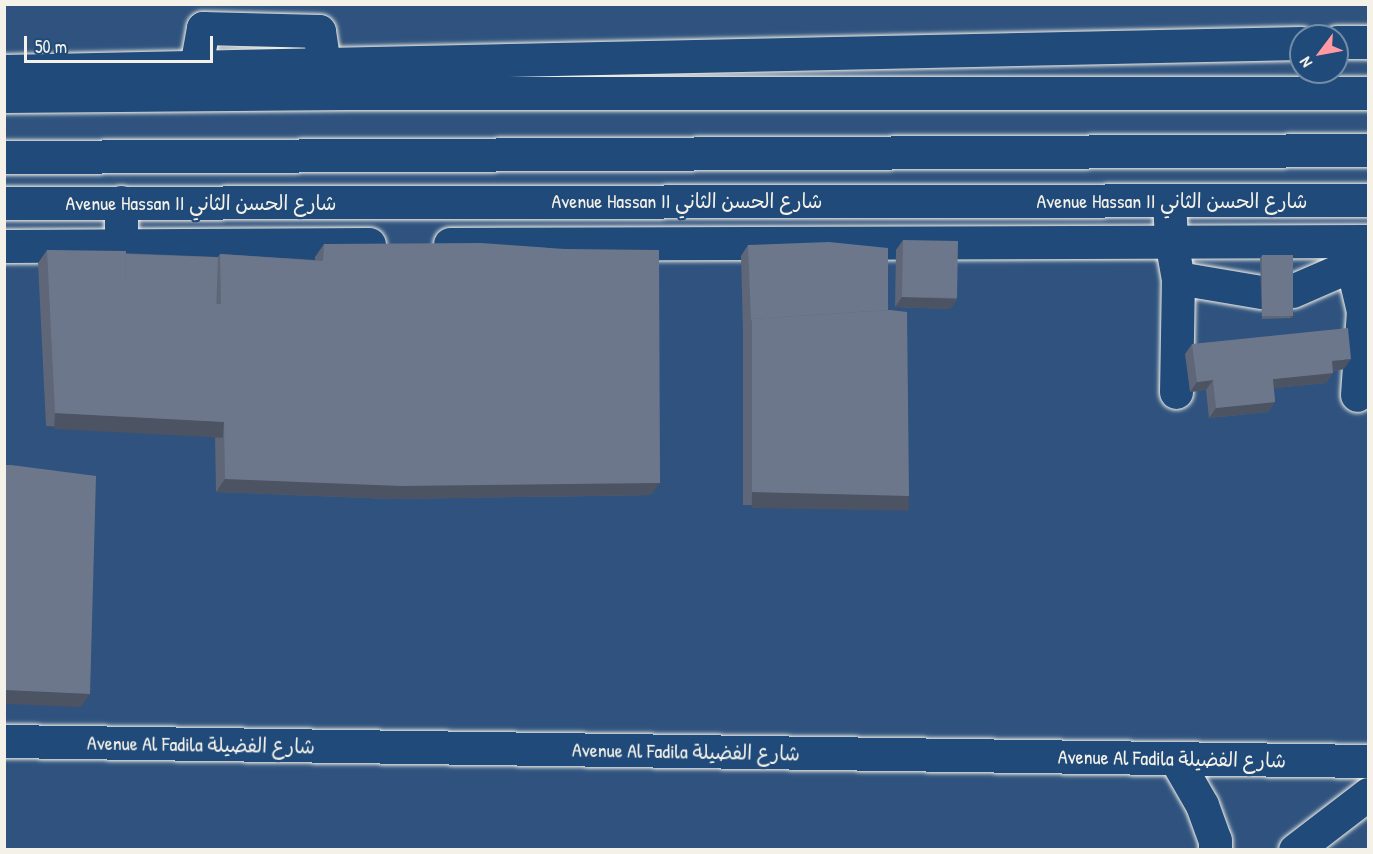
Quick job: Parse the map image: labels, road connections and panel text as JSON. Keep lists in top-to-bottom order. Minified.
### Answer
{"streets":{"street":["Avenue Hassan II شارع الحسن الثاني","Avenue Al Fadila شارع الفضيلة"]},"scale_bar":"50 m","north":"bottom left"}
